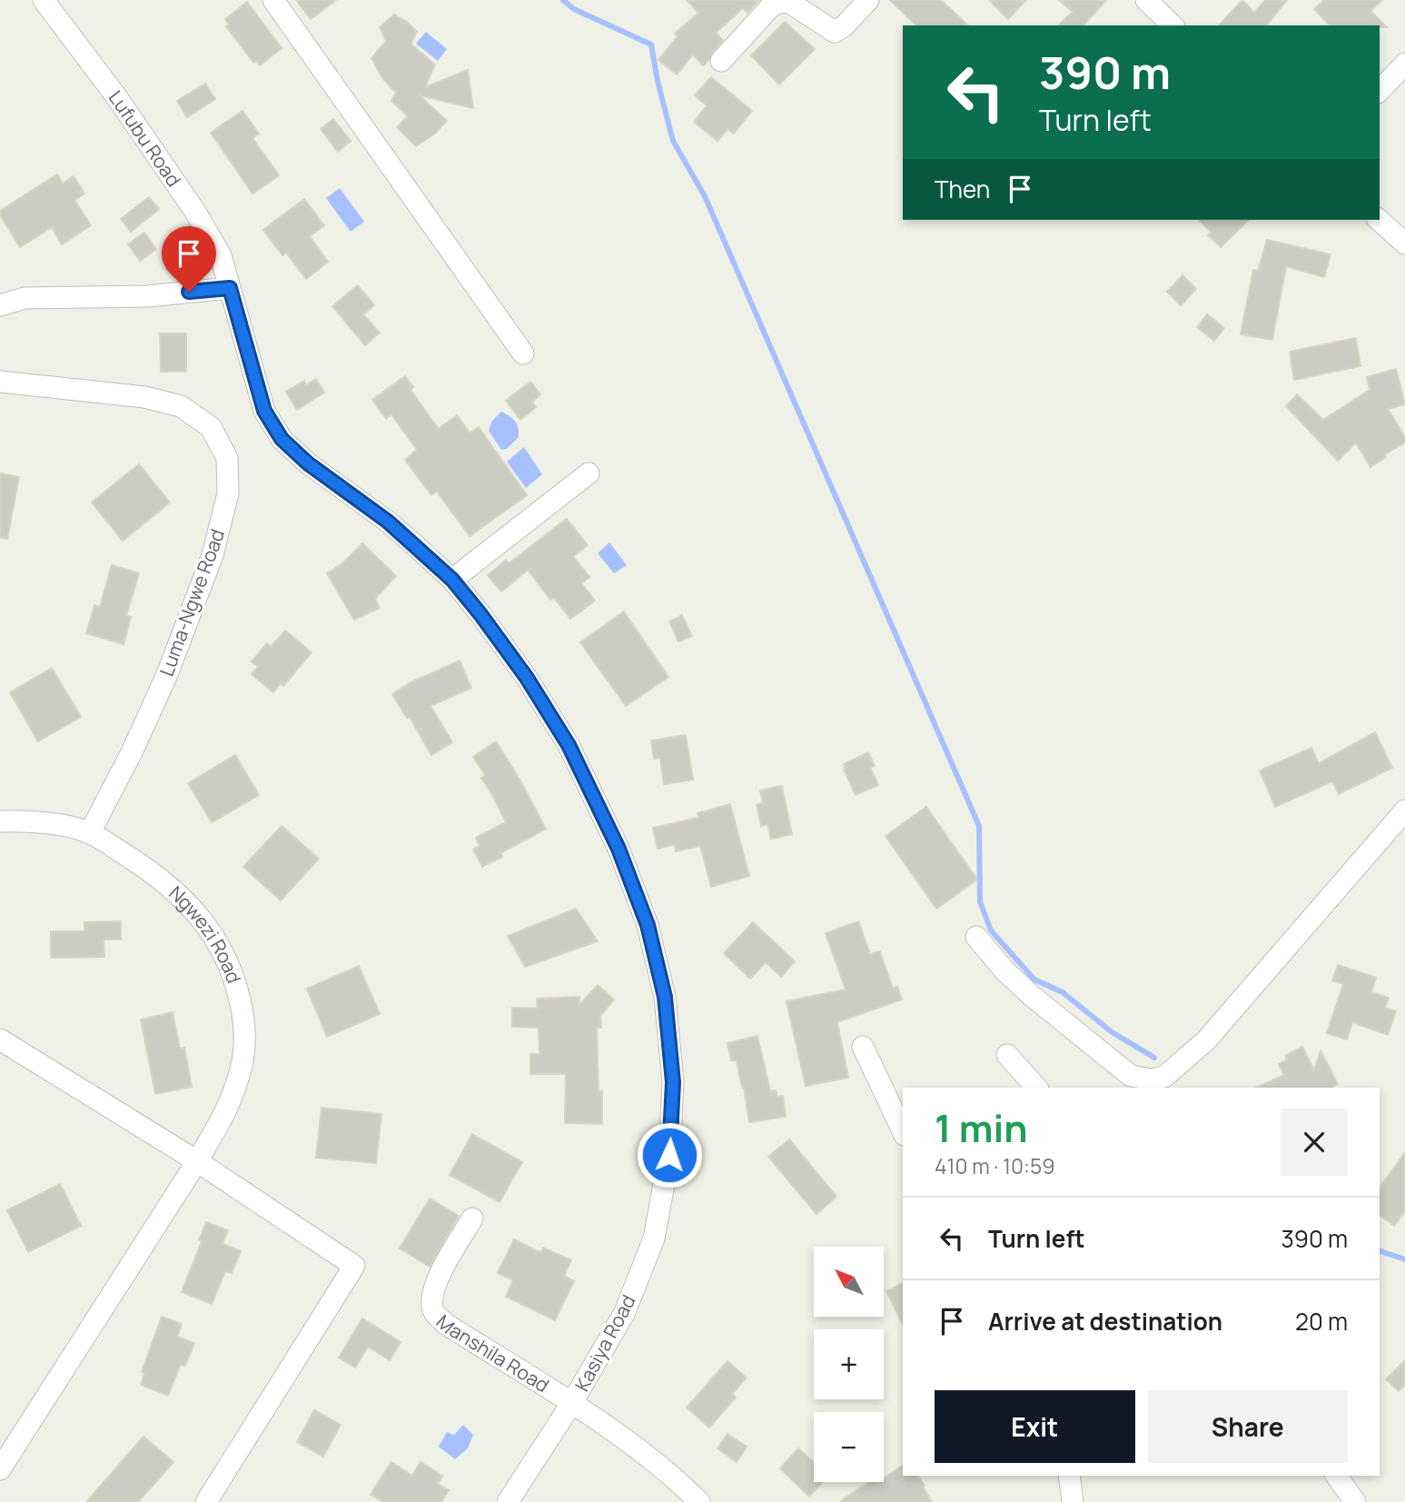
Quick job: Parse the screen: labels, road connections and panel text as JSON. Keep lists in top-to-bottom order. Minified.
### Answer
{"streets":{"street":["Lufubu Road","Luma-Ngwe Road","Ngwezi Road","Kasiya Road","Manshila Road"]},"crossings":[["Lufubu Road","Kasiya Road"],["Luma-Ngwe Road","Ngwezi Road"],["Kasiya Road","Manshila Road"]],"north":"top left","page":{"turn":["390 m","Turn left"],"then":"Then","heading":["1 min","410 m · 10:59"],"list":[{"name":"Turn left","value":"390 m"},{"name":"Arrive at destination","value":"20 m"}],"map_buttons":["+","−"],"buttons":["Exit","Share"]}}
